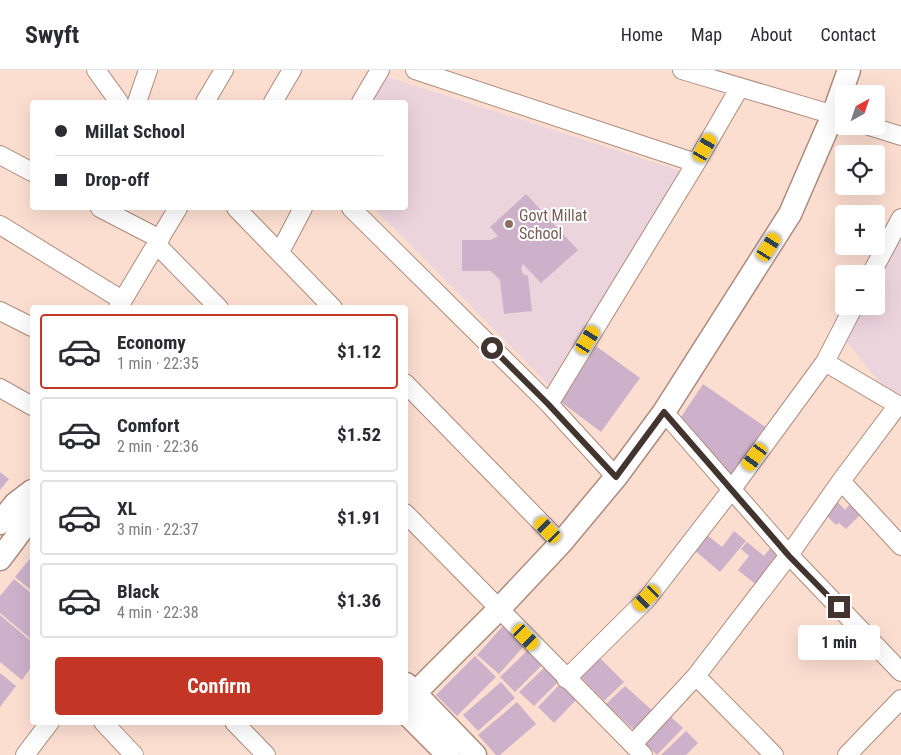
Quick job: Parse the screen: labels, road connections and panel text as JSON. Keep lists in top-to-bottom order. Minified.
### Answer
{"places":["Govt Millat School"],"north":"top right","page":{"header":"Swyft","nav":["Home","Map","About","Contact"],"map_buttons":["+","−"],"banner":["Millat School","Drop-off"],"list":[{"name":"Economy","note":"1 min · 22:35","value":"$1.12"},{"name":"Comfort","note":"2 min · 22:36","value":"$1.52"},{"name":"XL","note":"3 min · 22:37","value":"$1.91"},{"name":"Black","note":"4 min · 22:38","value":"$1.36"}],"bubble":"1 min","buttons":"Confirm"}}
